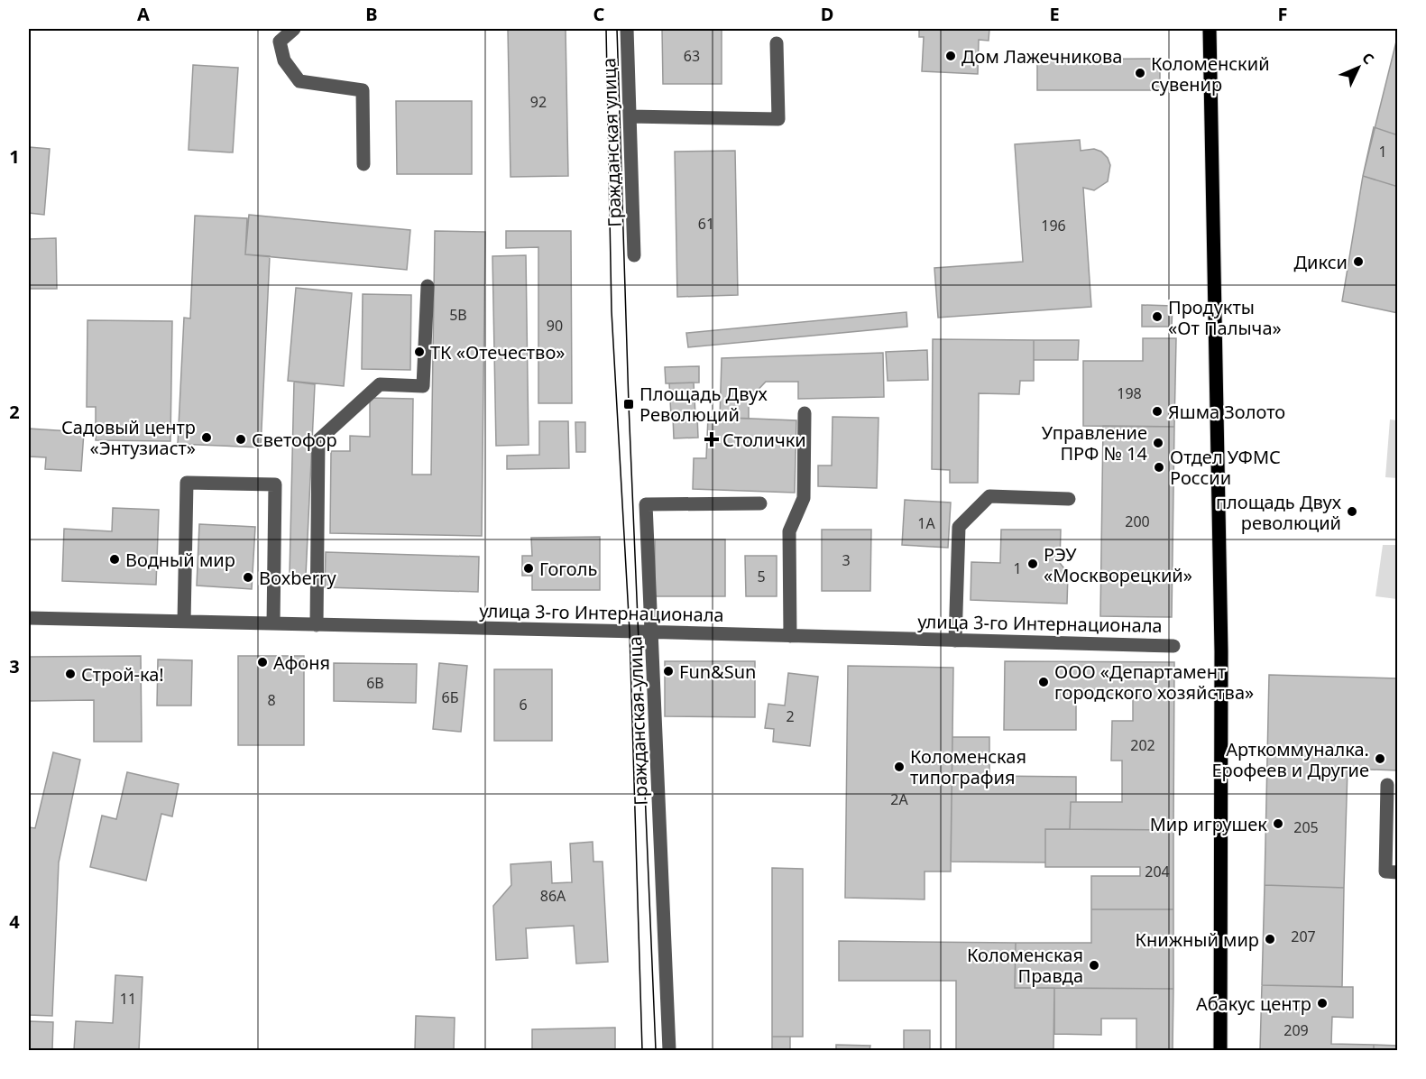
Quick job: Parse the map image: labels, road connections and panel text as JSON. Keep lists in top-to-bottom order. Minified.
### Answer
{"streets":{"street":["Гражданская улица","улица 3-го Интернационала"]},"crossings":[["Гражданская улица","улица 3-го Интернационала"]],"places":{"other":["Дом Лажечникова","Коломенский сувенир","Дикси","Продукты «От Палыча»","ТК «Отечество»","Яшма Золото","Садовый центр «Энтузиаст»","Светофор","Управление ПРФ № 14","Отдел УФМС России","площадь Двух революций","Водный мир","РЭУ «Москворецкий»","Гоголь","Boxberry","Афоня","Fun&Sun","Строй-ка!","ООО «Департамент городского хозяйства»","Арткоммуналка. Ерофеев и Другие","Коломенская типография","Мир игрушек","Книжный мир","Коломенская Правда","Абакус центр"],"transit":["Площадь Двух Революций"],"health":["Столички"]},"house_numbers":["63","92","1","61","196","5В","90","198","200","1А","3","1","5","6В","6Б","8","6","2","202","2А","205","204","86А","207","11","209"],"north":"top right","grid":{"columns":["A","B","C","D","E","F"],"rows":["1","2","3","4"]}}
